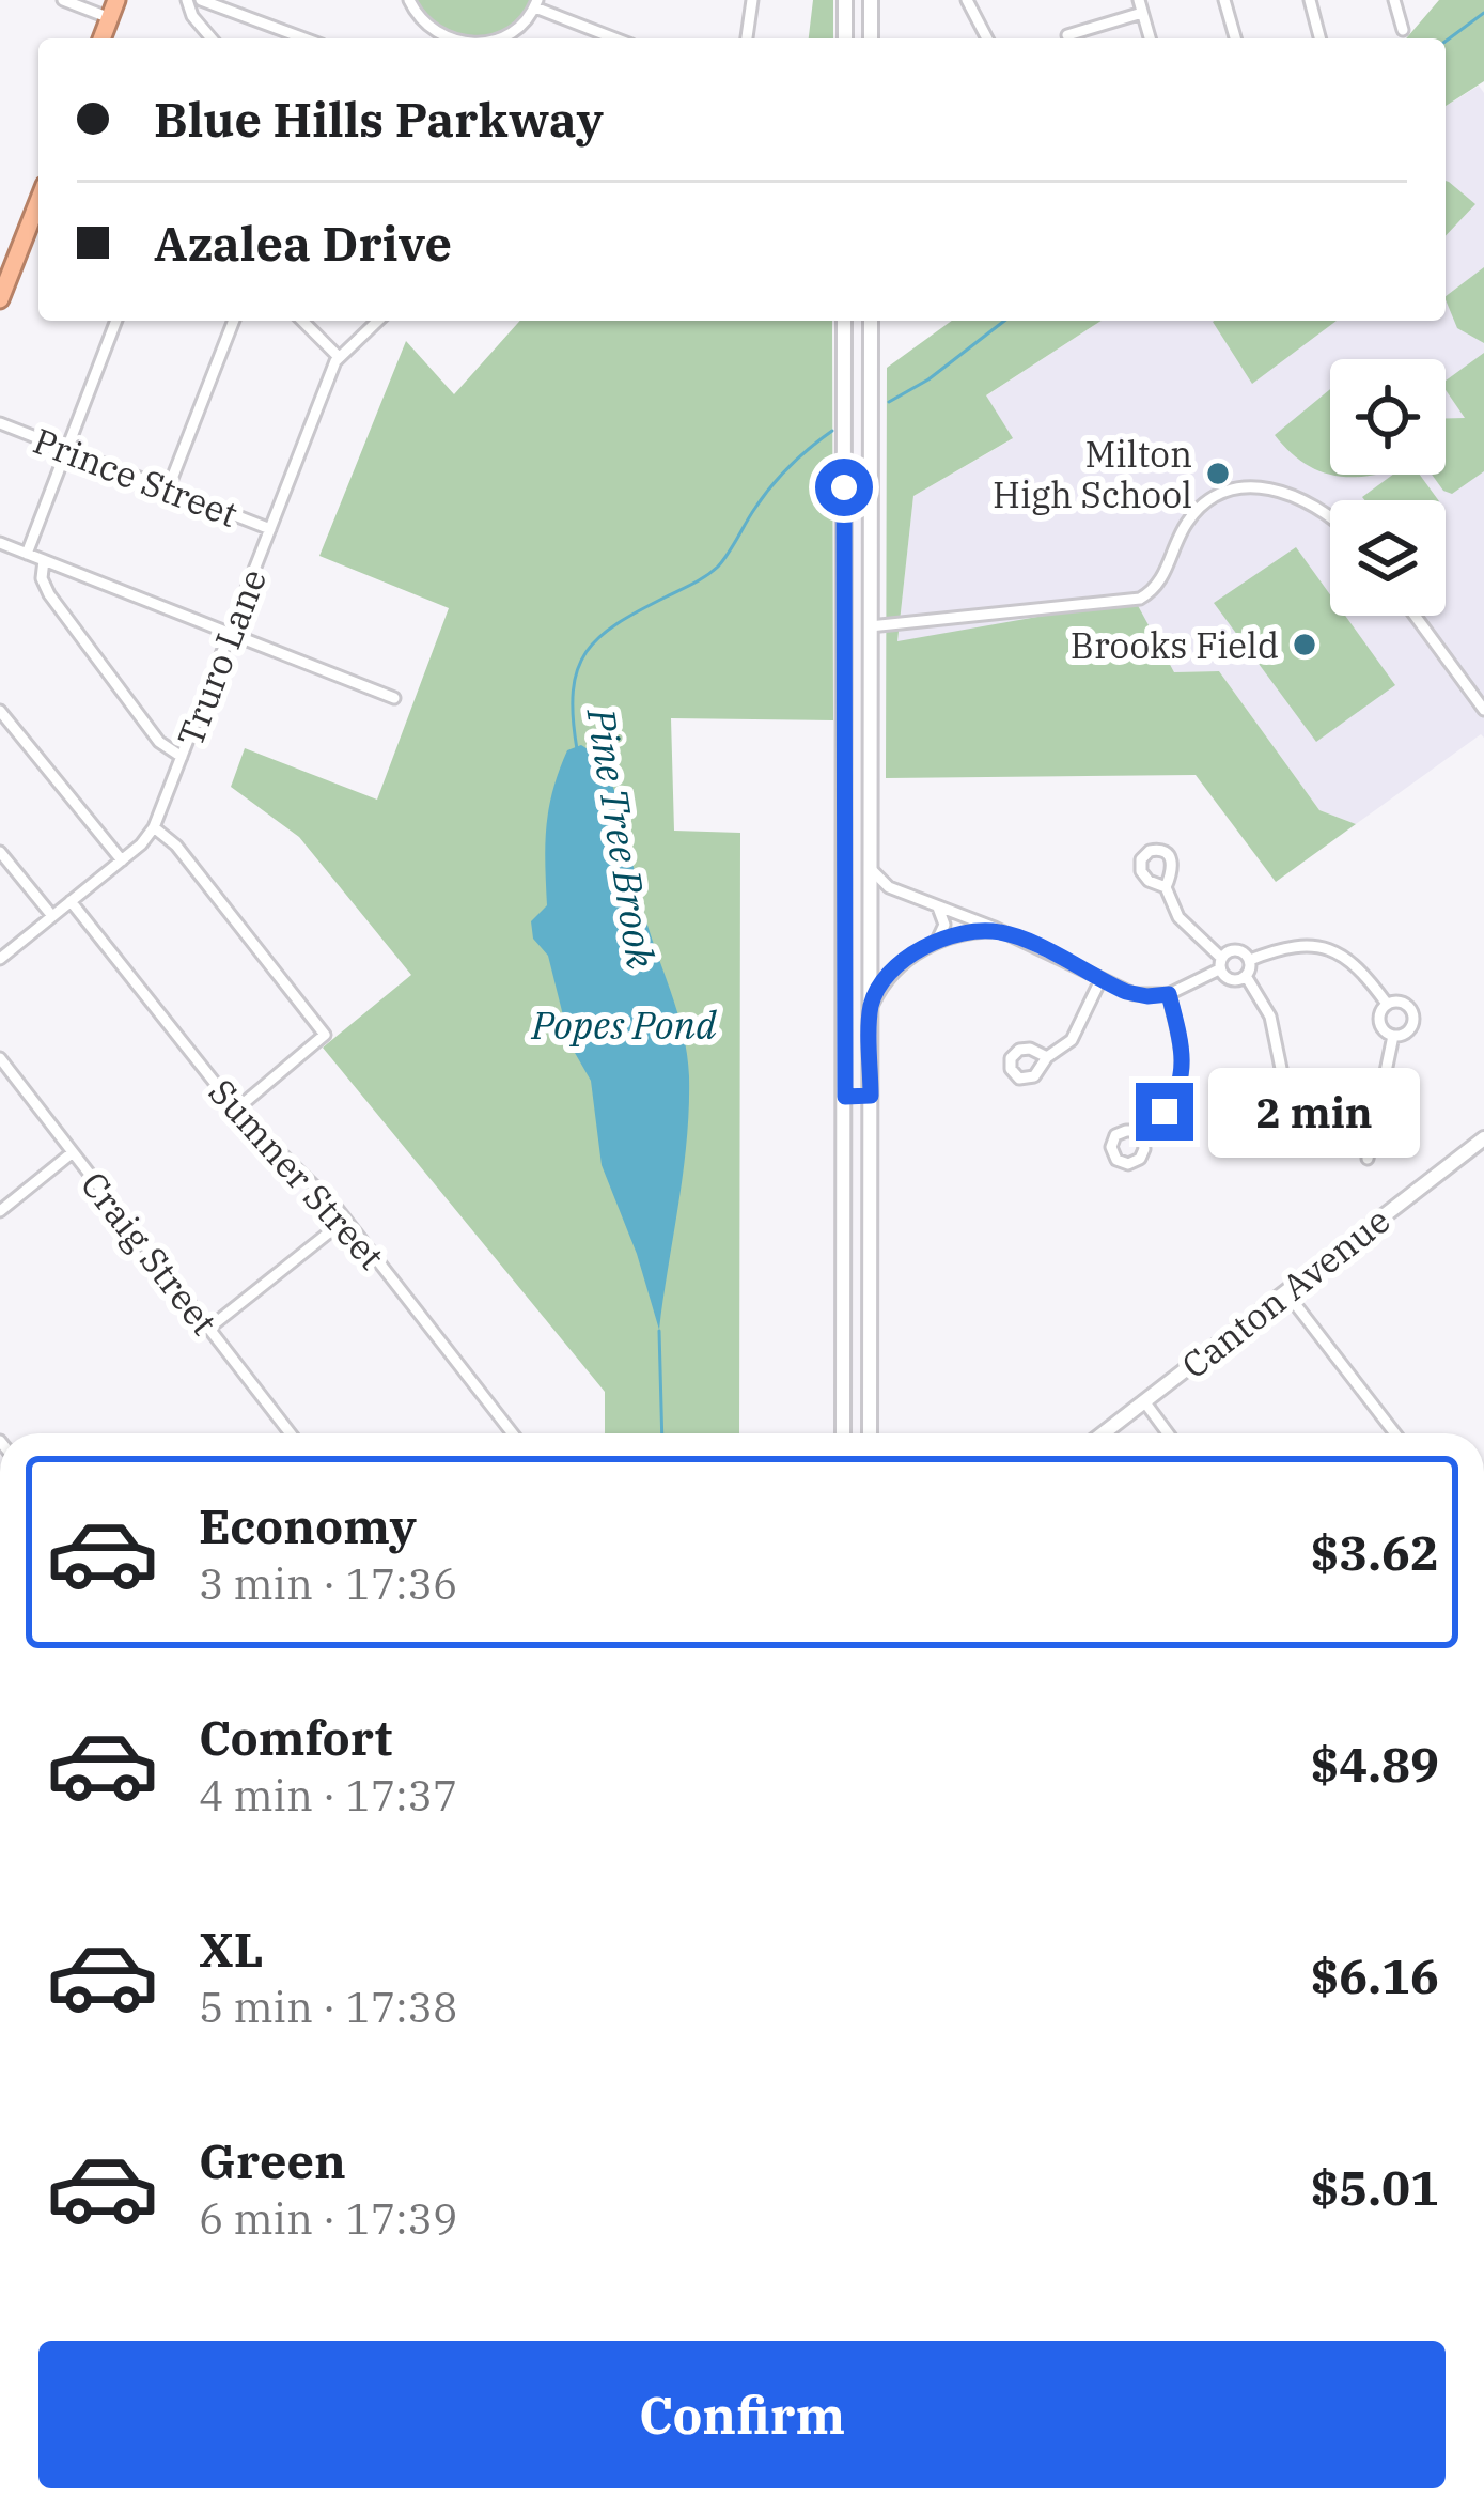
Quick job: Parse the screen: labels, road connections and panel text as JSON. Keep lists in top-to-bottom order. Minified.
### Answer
{"streets":{"main road":["Canton Avenue"],"street":["Prince Street","Truro Lane","Sumner Street","Craig Street"]},"crossings":[["Prince Street","Truro Lane"],["Truro Lane","Sumner Street"]],"water":["Pine Tree Brook","Popes Pond"],"places":["Milton High School","Brooks Field"],"page":{"banner":["Blue Hills Parkway","Azalea Drive"],"bubble":"2 min","list":[{"name":"Economy","note":"3 min · 17:36","value":"$3.62"},{"name":"Comfort","note":"4 min · 17:37","value":"$4.89"},{"name":"XL","note":"5 min · 17:38","value":"$6.16"},{"name":"Green","note":"6 min · 17:39","value":"$5.01"}],"buttons":"Confirm"}}
